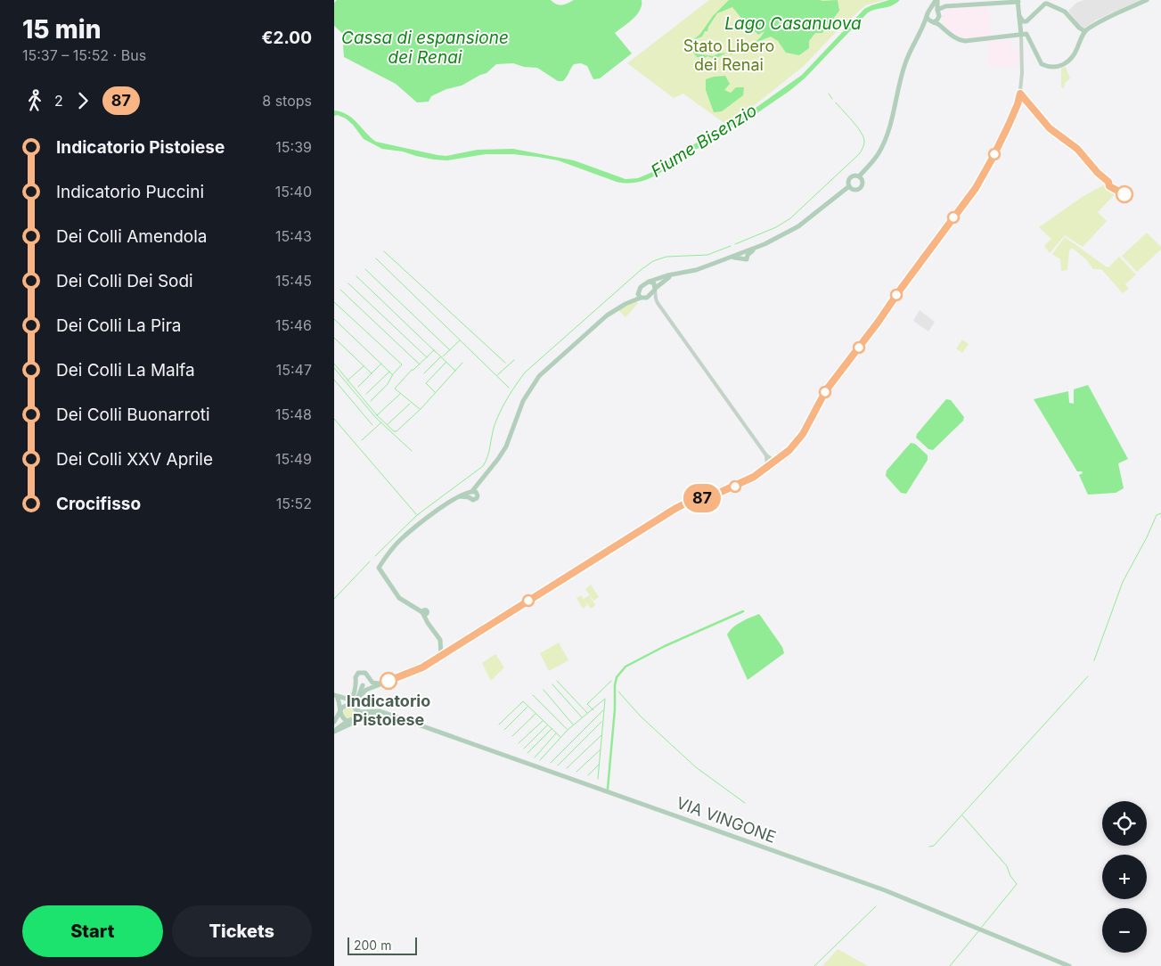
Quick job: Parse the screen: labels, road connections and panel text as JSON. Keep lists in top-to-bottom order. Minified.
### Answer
{"streets":{"main road":["VIA VINGONE"]},"water":["Lago Casanuova","Cassa di espansione dei Renai","Fiume Bisenzio"],"parks":["Stato Libero dei Renai"],"places":["Indicatorio Pistoiese"],"lines":["bus line 87"],"scale_bar":"200 m","page":{"heading":["15 min","15:37 – 15:52 · Bus","€2.00"],"on_map":"87","legs":["2","87","8 stops"],"list":[{"name":"Indicatorio Pistoiese","value":"15:39"},{"name":"Indicatorio Puccini","value":"15:40"},{"name":"Dei Colli Amendola","value":"15:43"},{"name":"Dei Colli Dei Sodi","value":"15:45"},{"name":"Dei Colli La Pira","value":"15:46"},{"name":"Dei Colli La Malfa","value":"15:47"},{"name":"Dei Colli Buonarroti","value":"15:48"},{"name":"Dei Colli XXV Aprile","value":"15:49"},{"name":"Crocifisso","value":"15:52"}],"map_buttons":["+","−"],"buttons":["Start","Tickets"],"scale":"200 m"}}
